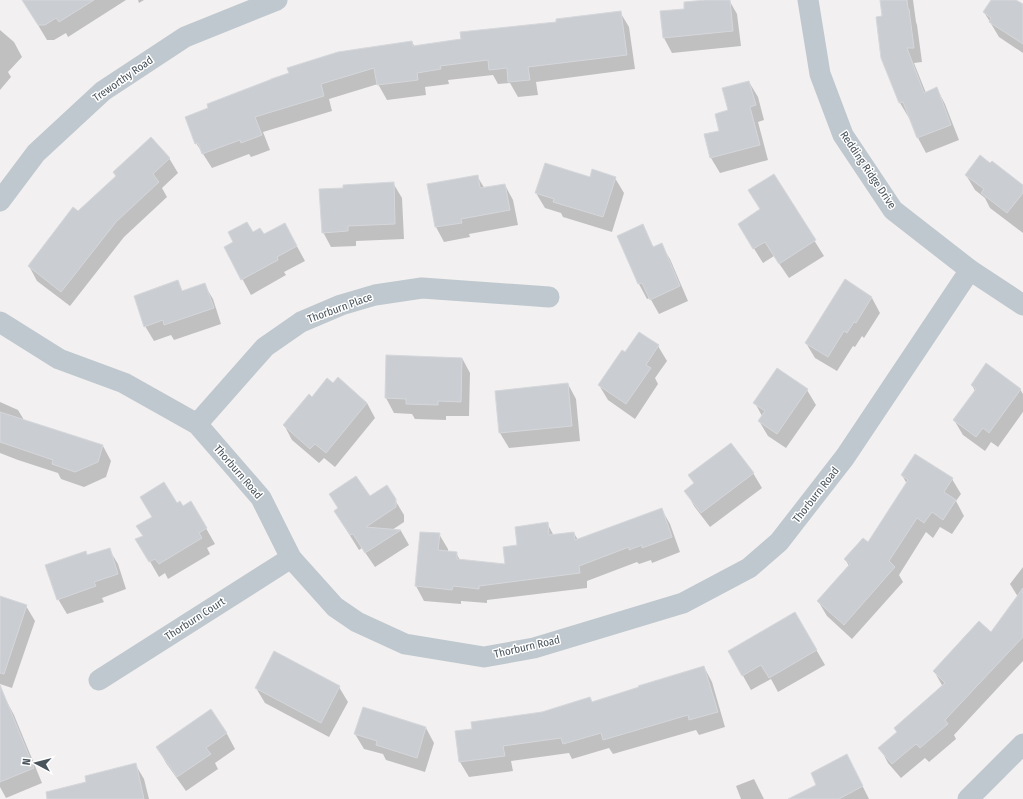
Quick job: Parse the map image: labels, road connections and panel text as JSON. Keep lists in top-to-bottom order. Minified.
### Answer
{"streets":{"street":["Treworthy Road","Redding Ridge Drive","Thorburn Place","Thorburn Road","Thorburn Court"]},"crossings":[["Redding Ridge Drive","Thorburn Road"],["Thorburn Place","Thorburn Road"],["Thorburn Road","Thorburn Court"]],"north":"left"}
